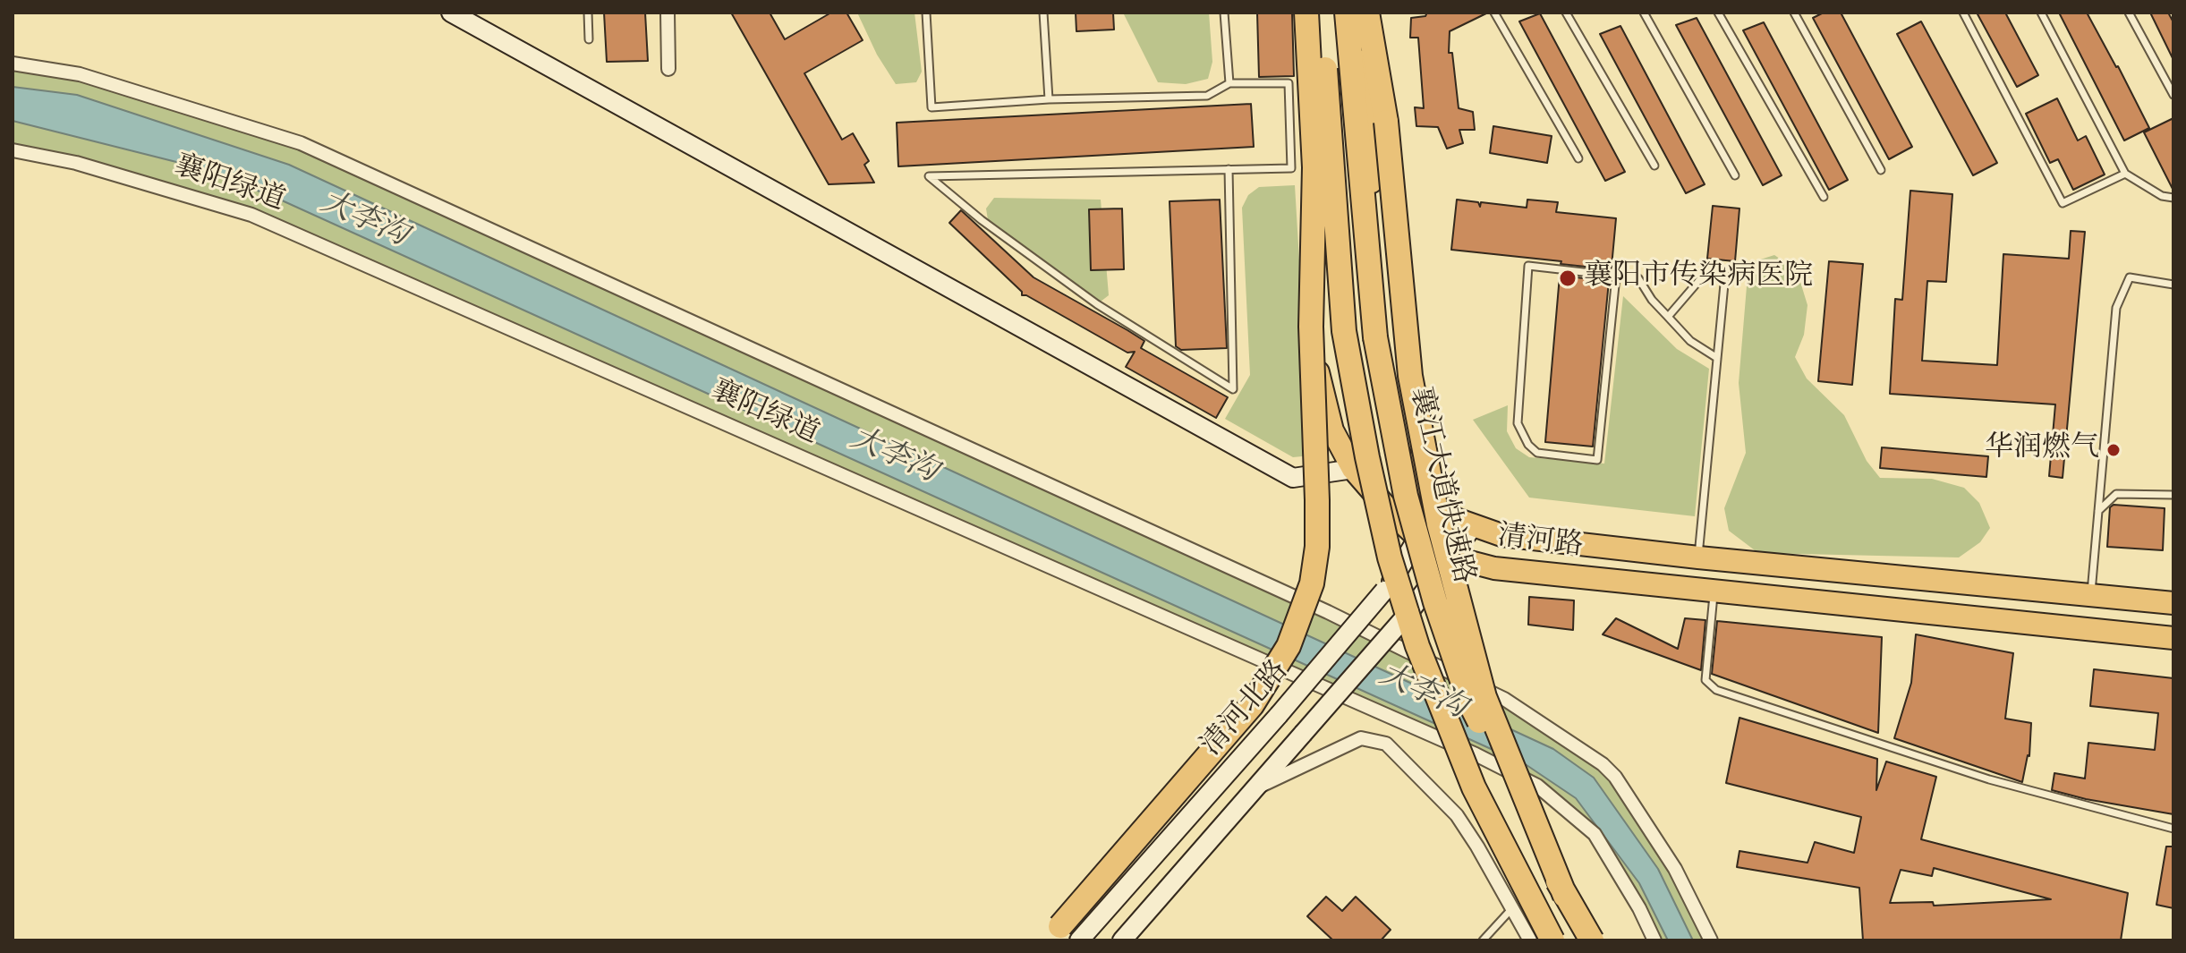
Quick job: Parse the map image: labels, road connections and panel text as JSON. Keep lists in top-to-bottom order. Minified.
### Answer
{"streets":{"highway":["襄江大道快速路"],"main road":["清河路","清河北路"],"street":["襄阳绿道"]},"crossings":[["清河路","清河北路"]],"water":["大李沟"],"places":["襄阳市传染病医院","华润燃气"]}
